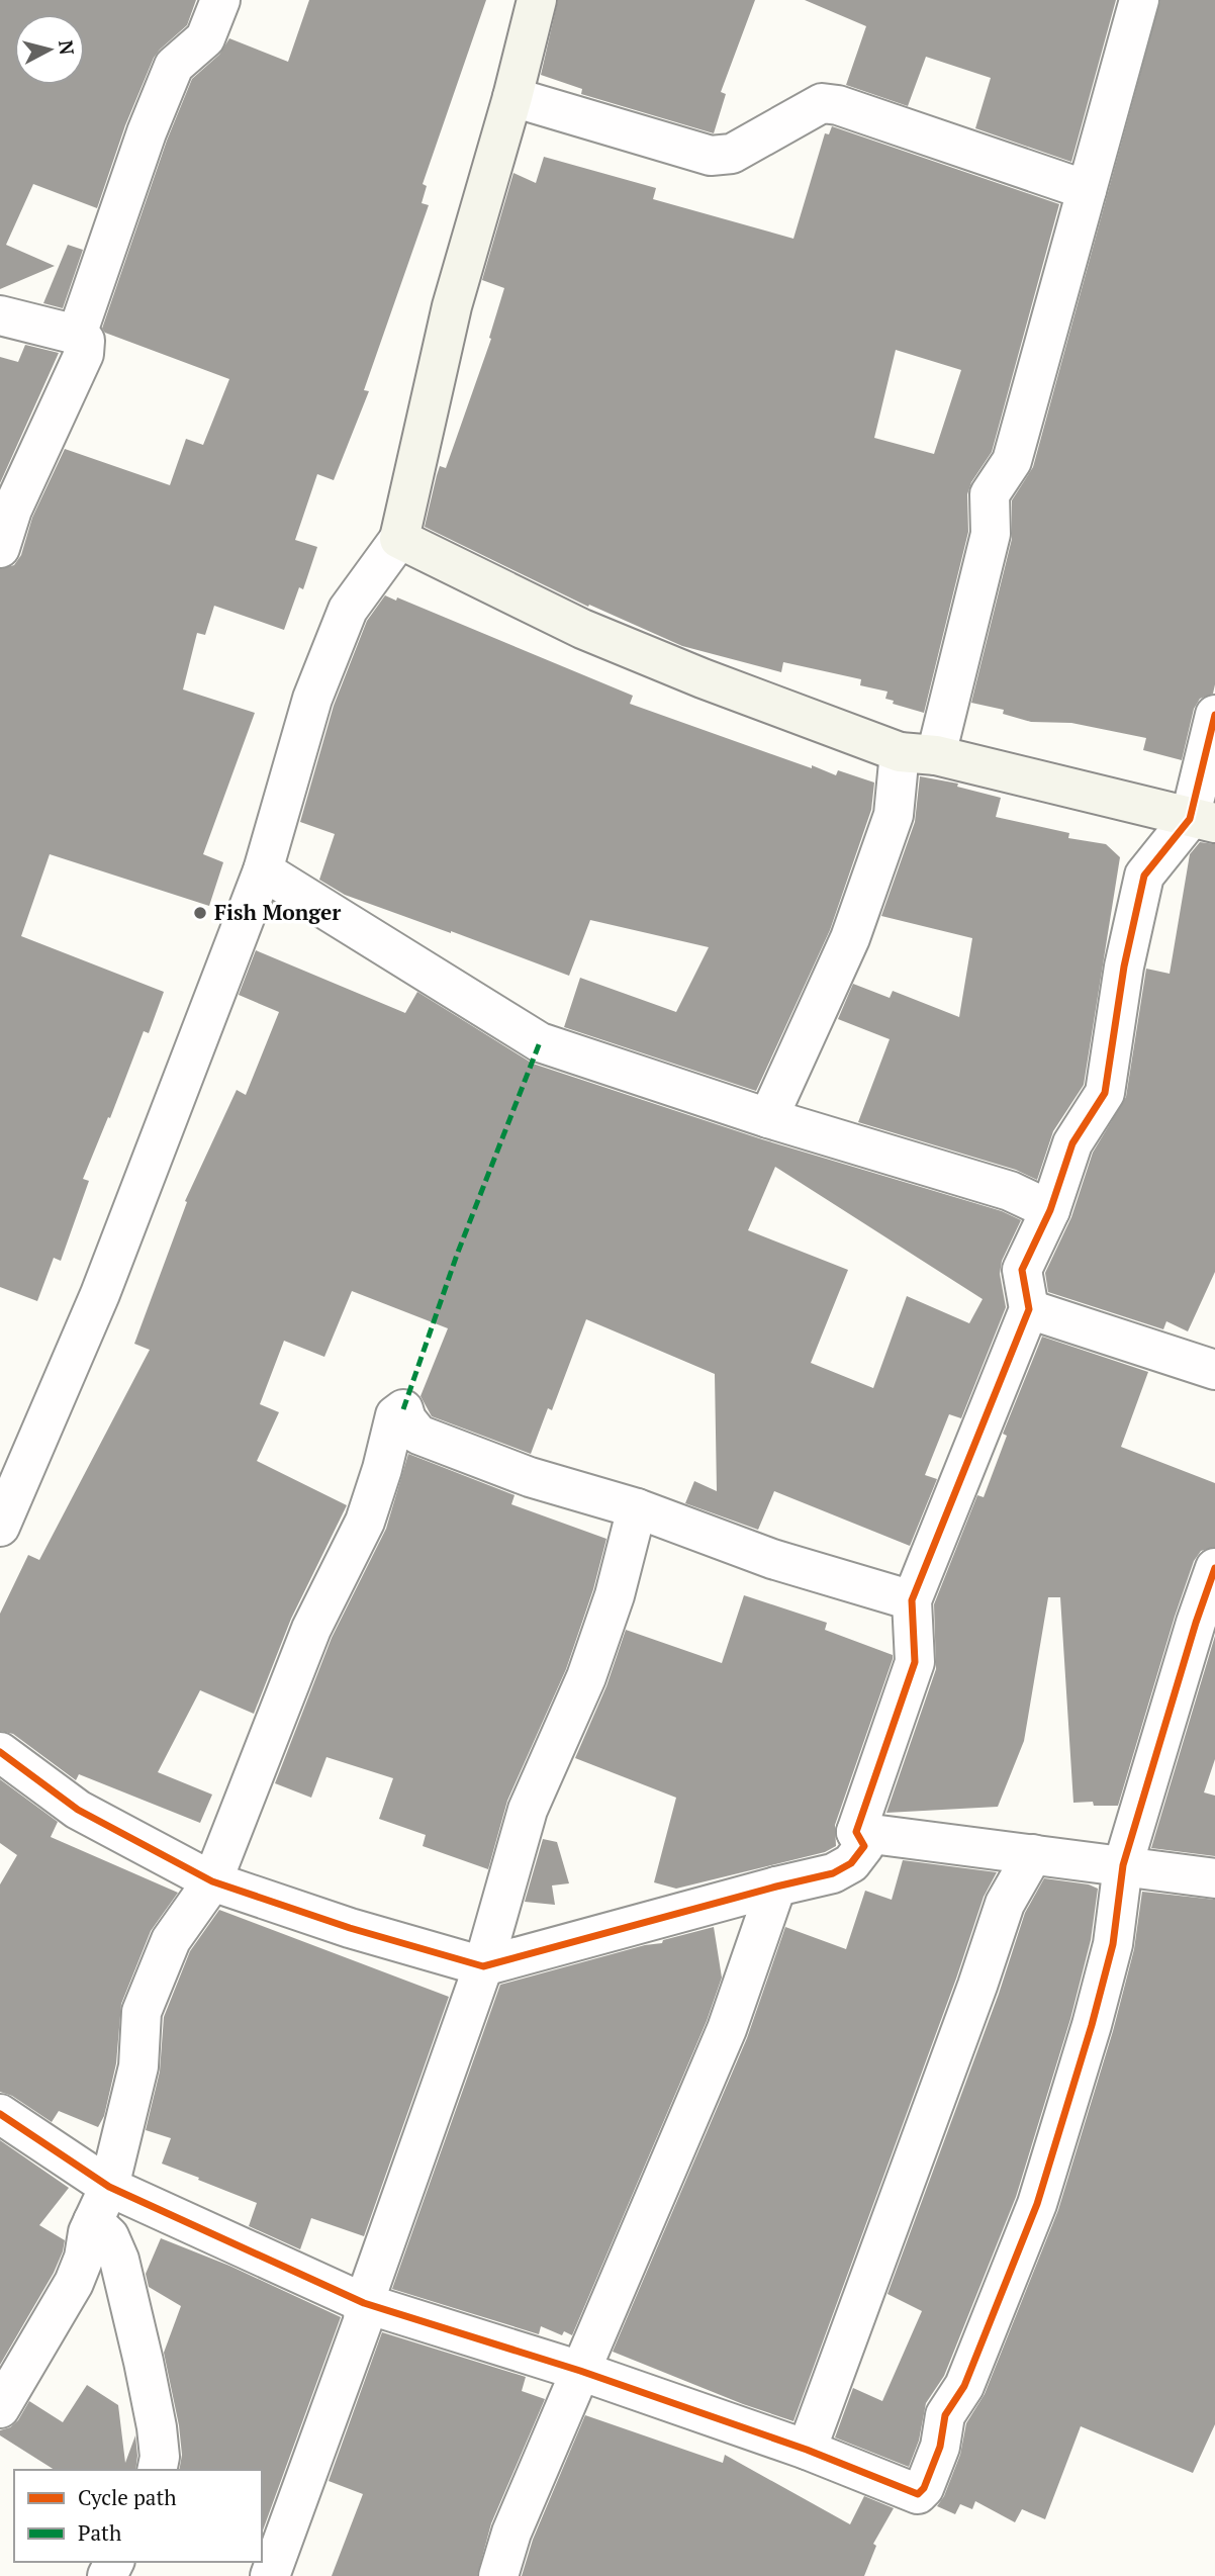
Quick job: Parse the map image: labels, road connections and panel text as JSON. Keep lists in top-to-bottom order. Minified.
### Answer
{"places":["Fish Monger"],"legend":["Cycle path","Path"],"north":"right"}
